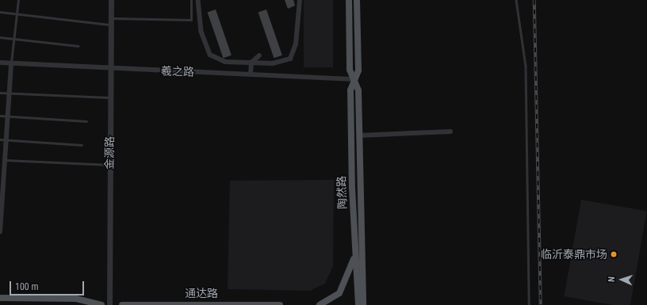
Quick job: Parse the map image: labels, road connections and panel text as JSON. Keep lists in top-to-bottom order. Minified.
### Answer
{"streets":{"main road":["陶然路","通达路"],"street":["羲之路","金源路"]},"crossings":[["羲之路","金源路"],["羲之路","陶然路"]],"places":["临沂泰鼎市场"],"scale_bar":"100 m","north":"left"}
